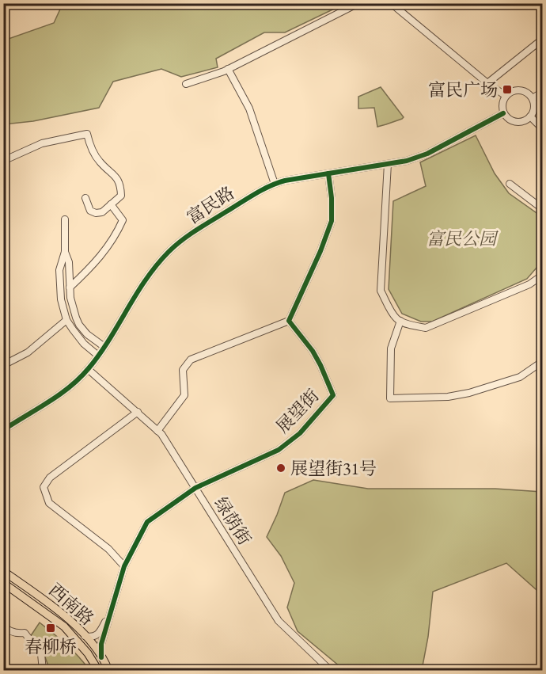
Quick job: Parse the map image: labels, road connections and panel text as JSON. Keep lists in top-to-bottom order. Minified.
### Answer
{"streets":{"main road":["西南路"],"street":["富民路","展望街","绿荫街"]},"crossings":[["富民路","绿荫街"],["展望街","绿荫街"],["展望街","西南路"]],"parks":["富民公园"],"places":{"transit":["富民广场","春柳桥"],"other":["展望街31号"]}}
